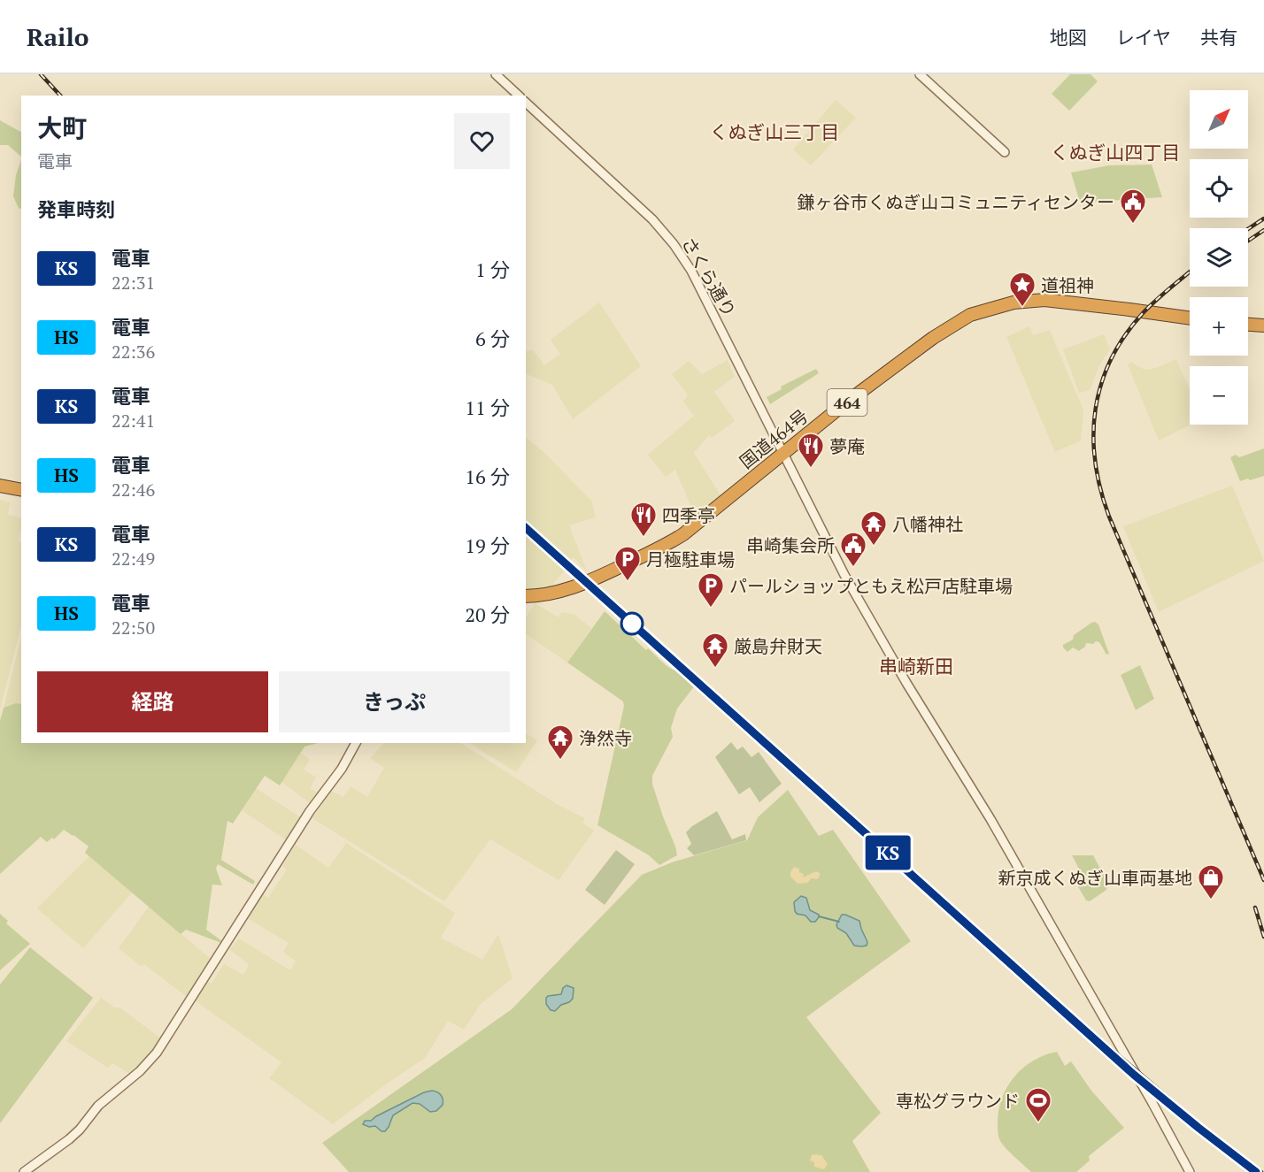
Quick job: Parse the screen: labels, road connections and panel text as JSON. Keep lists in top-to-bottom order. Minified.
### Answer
{"streets":{"highway":["464","国道464号"],"street":["さくら通り"]},"crossings":[["さくら通り","国道464号"]],"districts":["くぬぎ山三丁目","くぬぎ山四丁目","串崎新田"],"places":{"public building":["鎌ヶ谷市くぬぎ山コミュニティセンター","串崎集会所"],"place":["道祖神"],"restaurant":["夢庵","四季亭"],"temple":["八幡神社","厳島弁財天","浄然寺"],"parking":["月極駐車場","パールショップともえ松戸店駐車場"],"shop":["新京成くぬぎ山車両基地"],"sports":["専松グラウンド"]},"north":"top right","page":{"header":"Railo","nav":["地図","レイヤ","共有"],"on_map":"KS","map_buttons":["+","−"],"heading":[["大町","電車"],"発車時刻"],"list":[{"mark":"KS","name":"電車","note":"22:31","value":"1 分"},{"mark":"HS","name":"電車","note":"22:36","value":"6 分"},{"mark":"KS","name":"電車","note":"22:41","value":"11 分"},{"mark":"HS","name":"電車","note":"22:46","value":"16 分"},{"mark":"KS","name":"電車","note":"22:49","value":"19 分"},{"mark":"HS","name":"電車","note":"22:50","value":"20 分"}],"buttons":["経路","きっぷ"]}}
